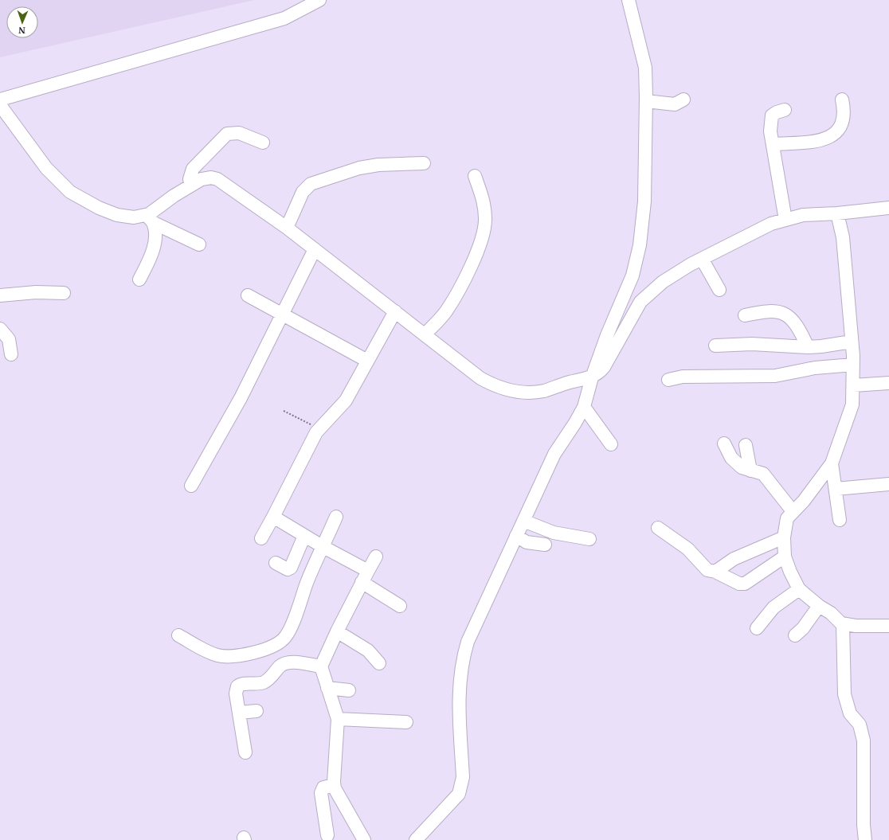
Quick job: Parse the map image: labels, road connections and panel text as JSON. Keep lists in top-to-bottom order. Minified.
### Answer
{"north":"bottom"}
